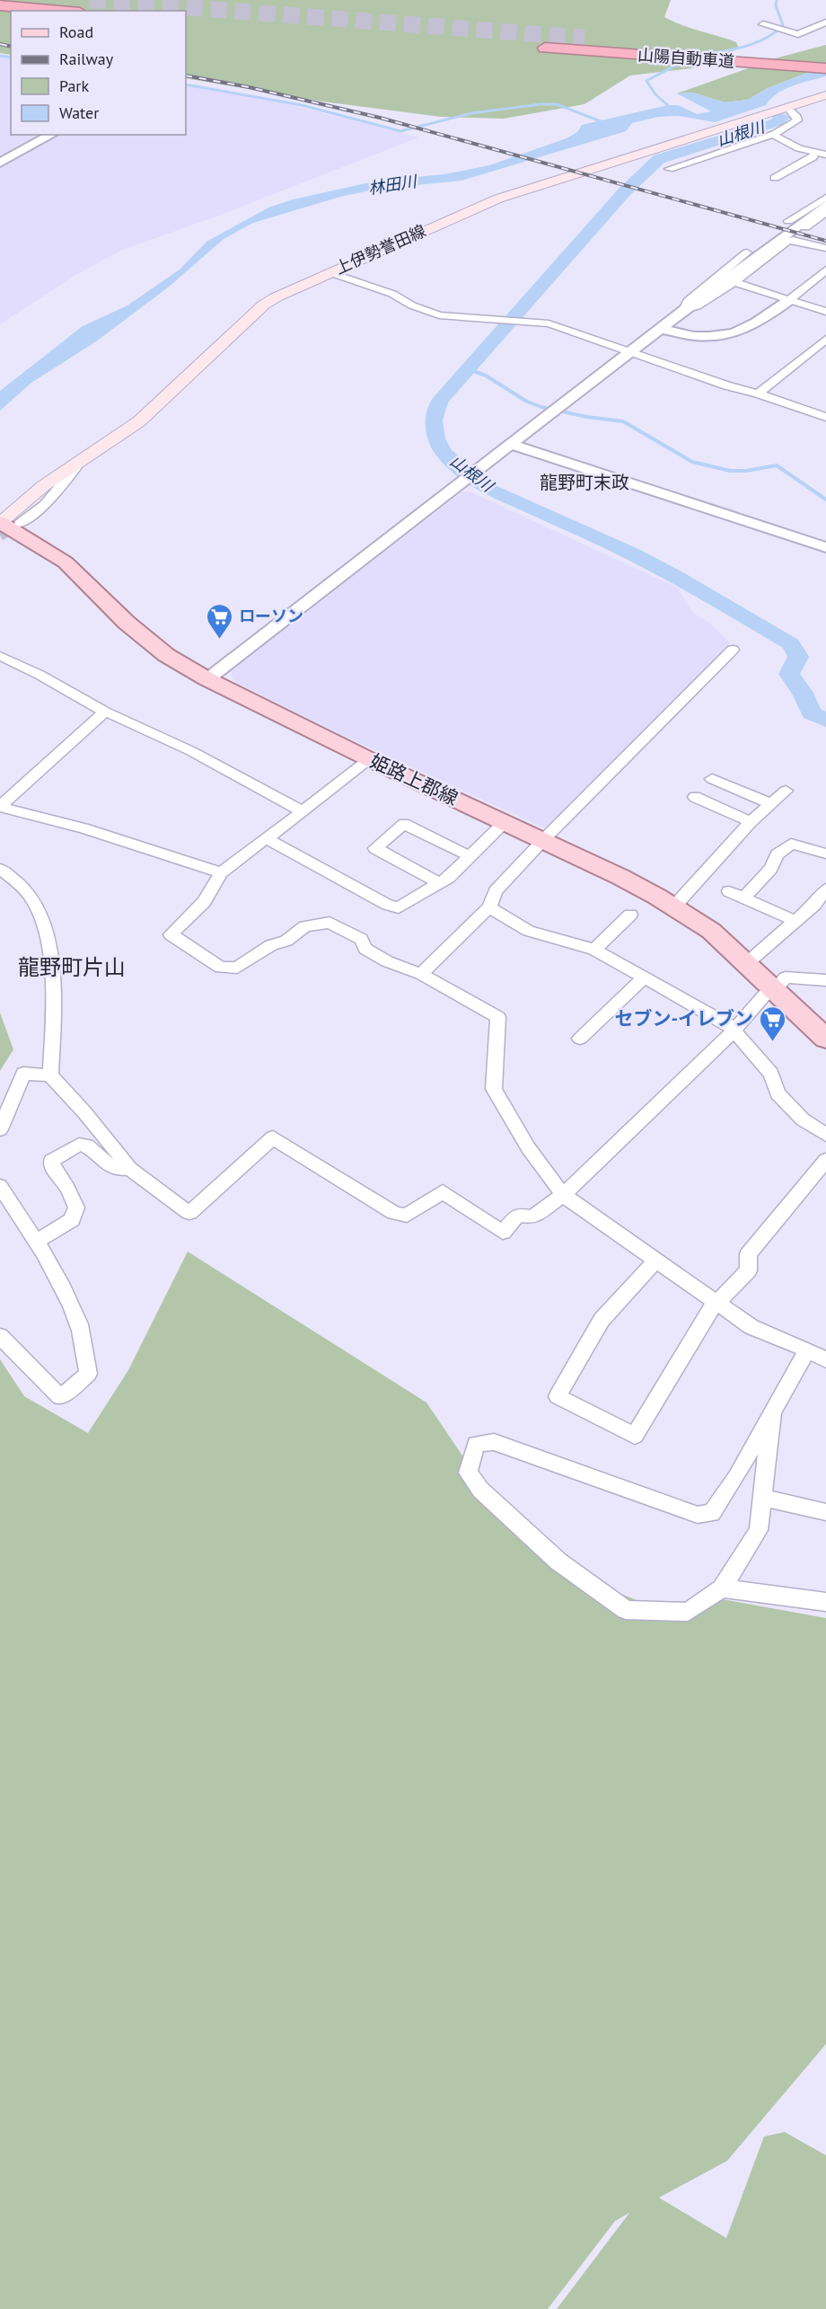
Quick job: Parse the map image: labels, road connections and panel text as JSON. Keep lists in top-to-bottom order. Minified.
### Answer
{"streets":{"highway":["山陽自動車道"],"main road":["上伊勢誉田線","姫路上郡線"]},"crossings":[["上伊勢誉田線","姫路上郡線"]],"districts":["龍野町末政","龍野町片山"],"water":["山根川","林田川"],"places":{"supermarket":["ローソン","セブン-イレブン"]},"legend":["Road","Railway","Park","Water"]}
